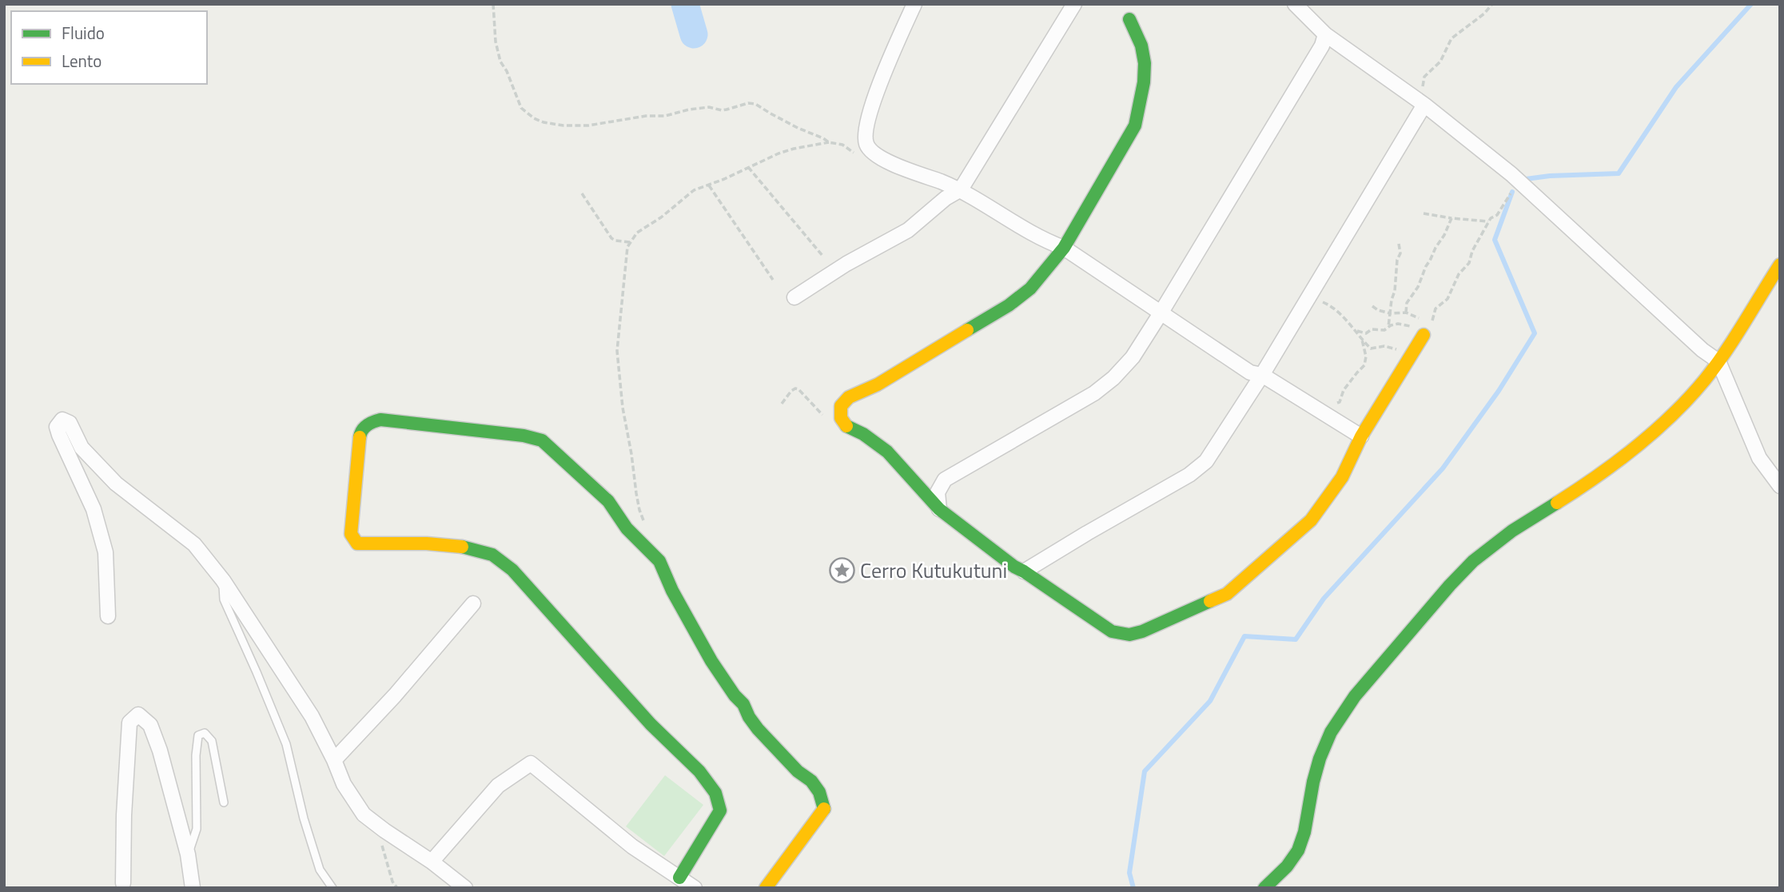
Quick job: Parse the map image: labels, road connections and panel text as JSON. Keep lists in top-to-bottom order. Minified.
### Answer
{"places":{"place":["Cerro Kutukutuni"]},"legend":["Fluido","Lento"]}
